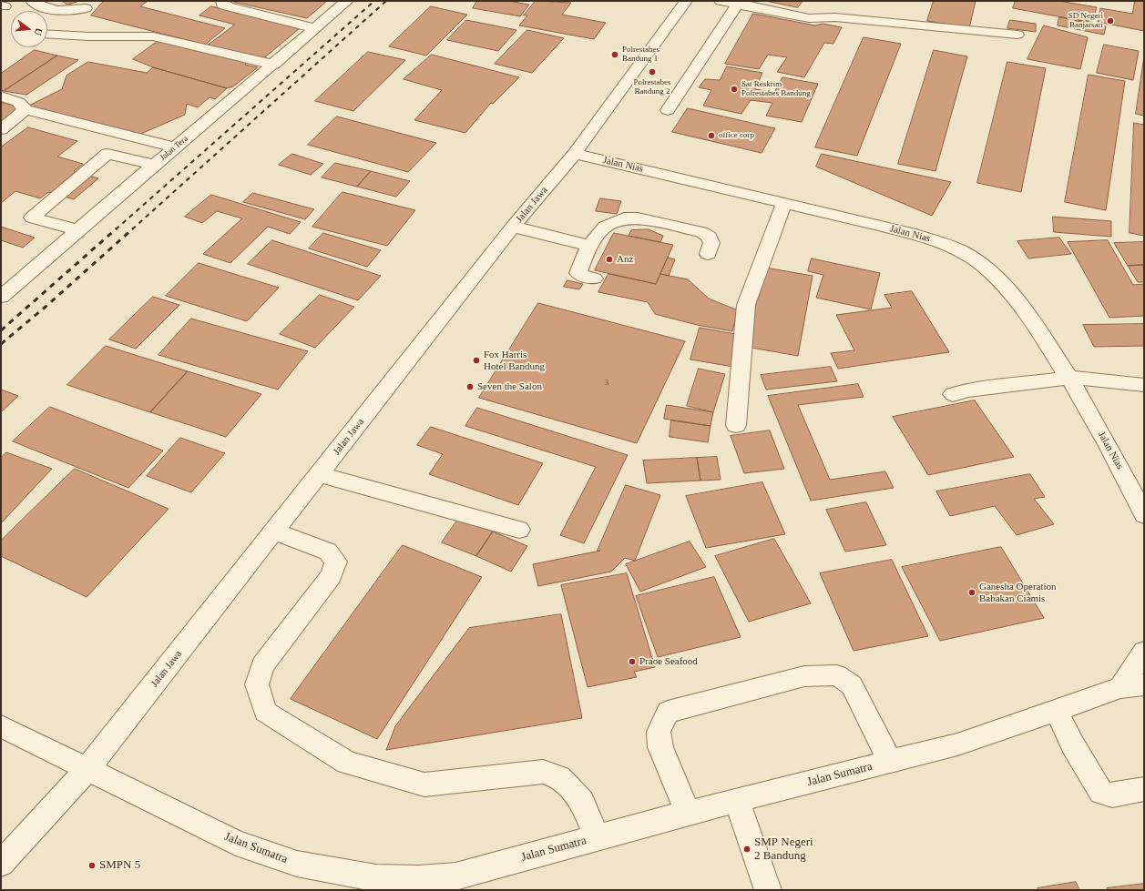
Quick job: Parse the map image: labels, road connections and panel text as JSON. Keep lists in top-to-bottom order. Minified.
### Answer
{"streets":{"street":["Jalan Tera","Jalan Nias","Jalan Jawa","Jalan Sumatra"]},"crossings":[["Jalan Nias","Jalan Jawa"],["Jalan Jawa","Jalan Sumatra"]],"places":["SD Negeri Banjarsari","Polrestabes Bandung 1","Polrestabes Bandung 2","Sat Reskrim Polrestabes Bandung","office corp","Anz","Fox Harris Hotel Bandung","Seven the Salon","Ganesha Operation Babakan Ciamis","Praoe Seafood","SMP Negeri 2 Bandung","SMPN 5"],"house_numbers":["3"],"north":"right"}
